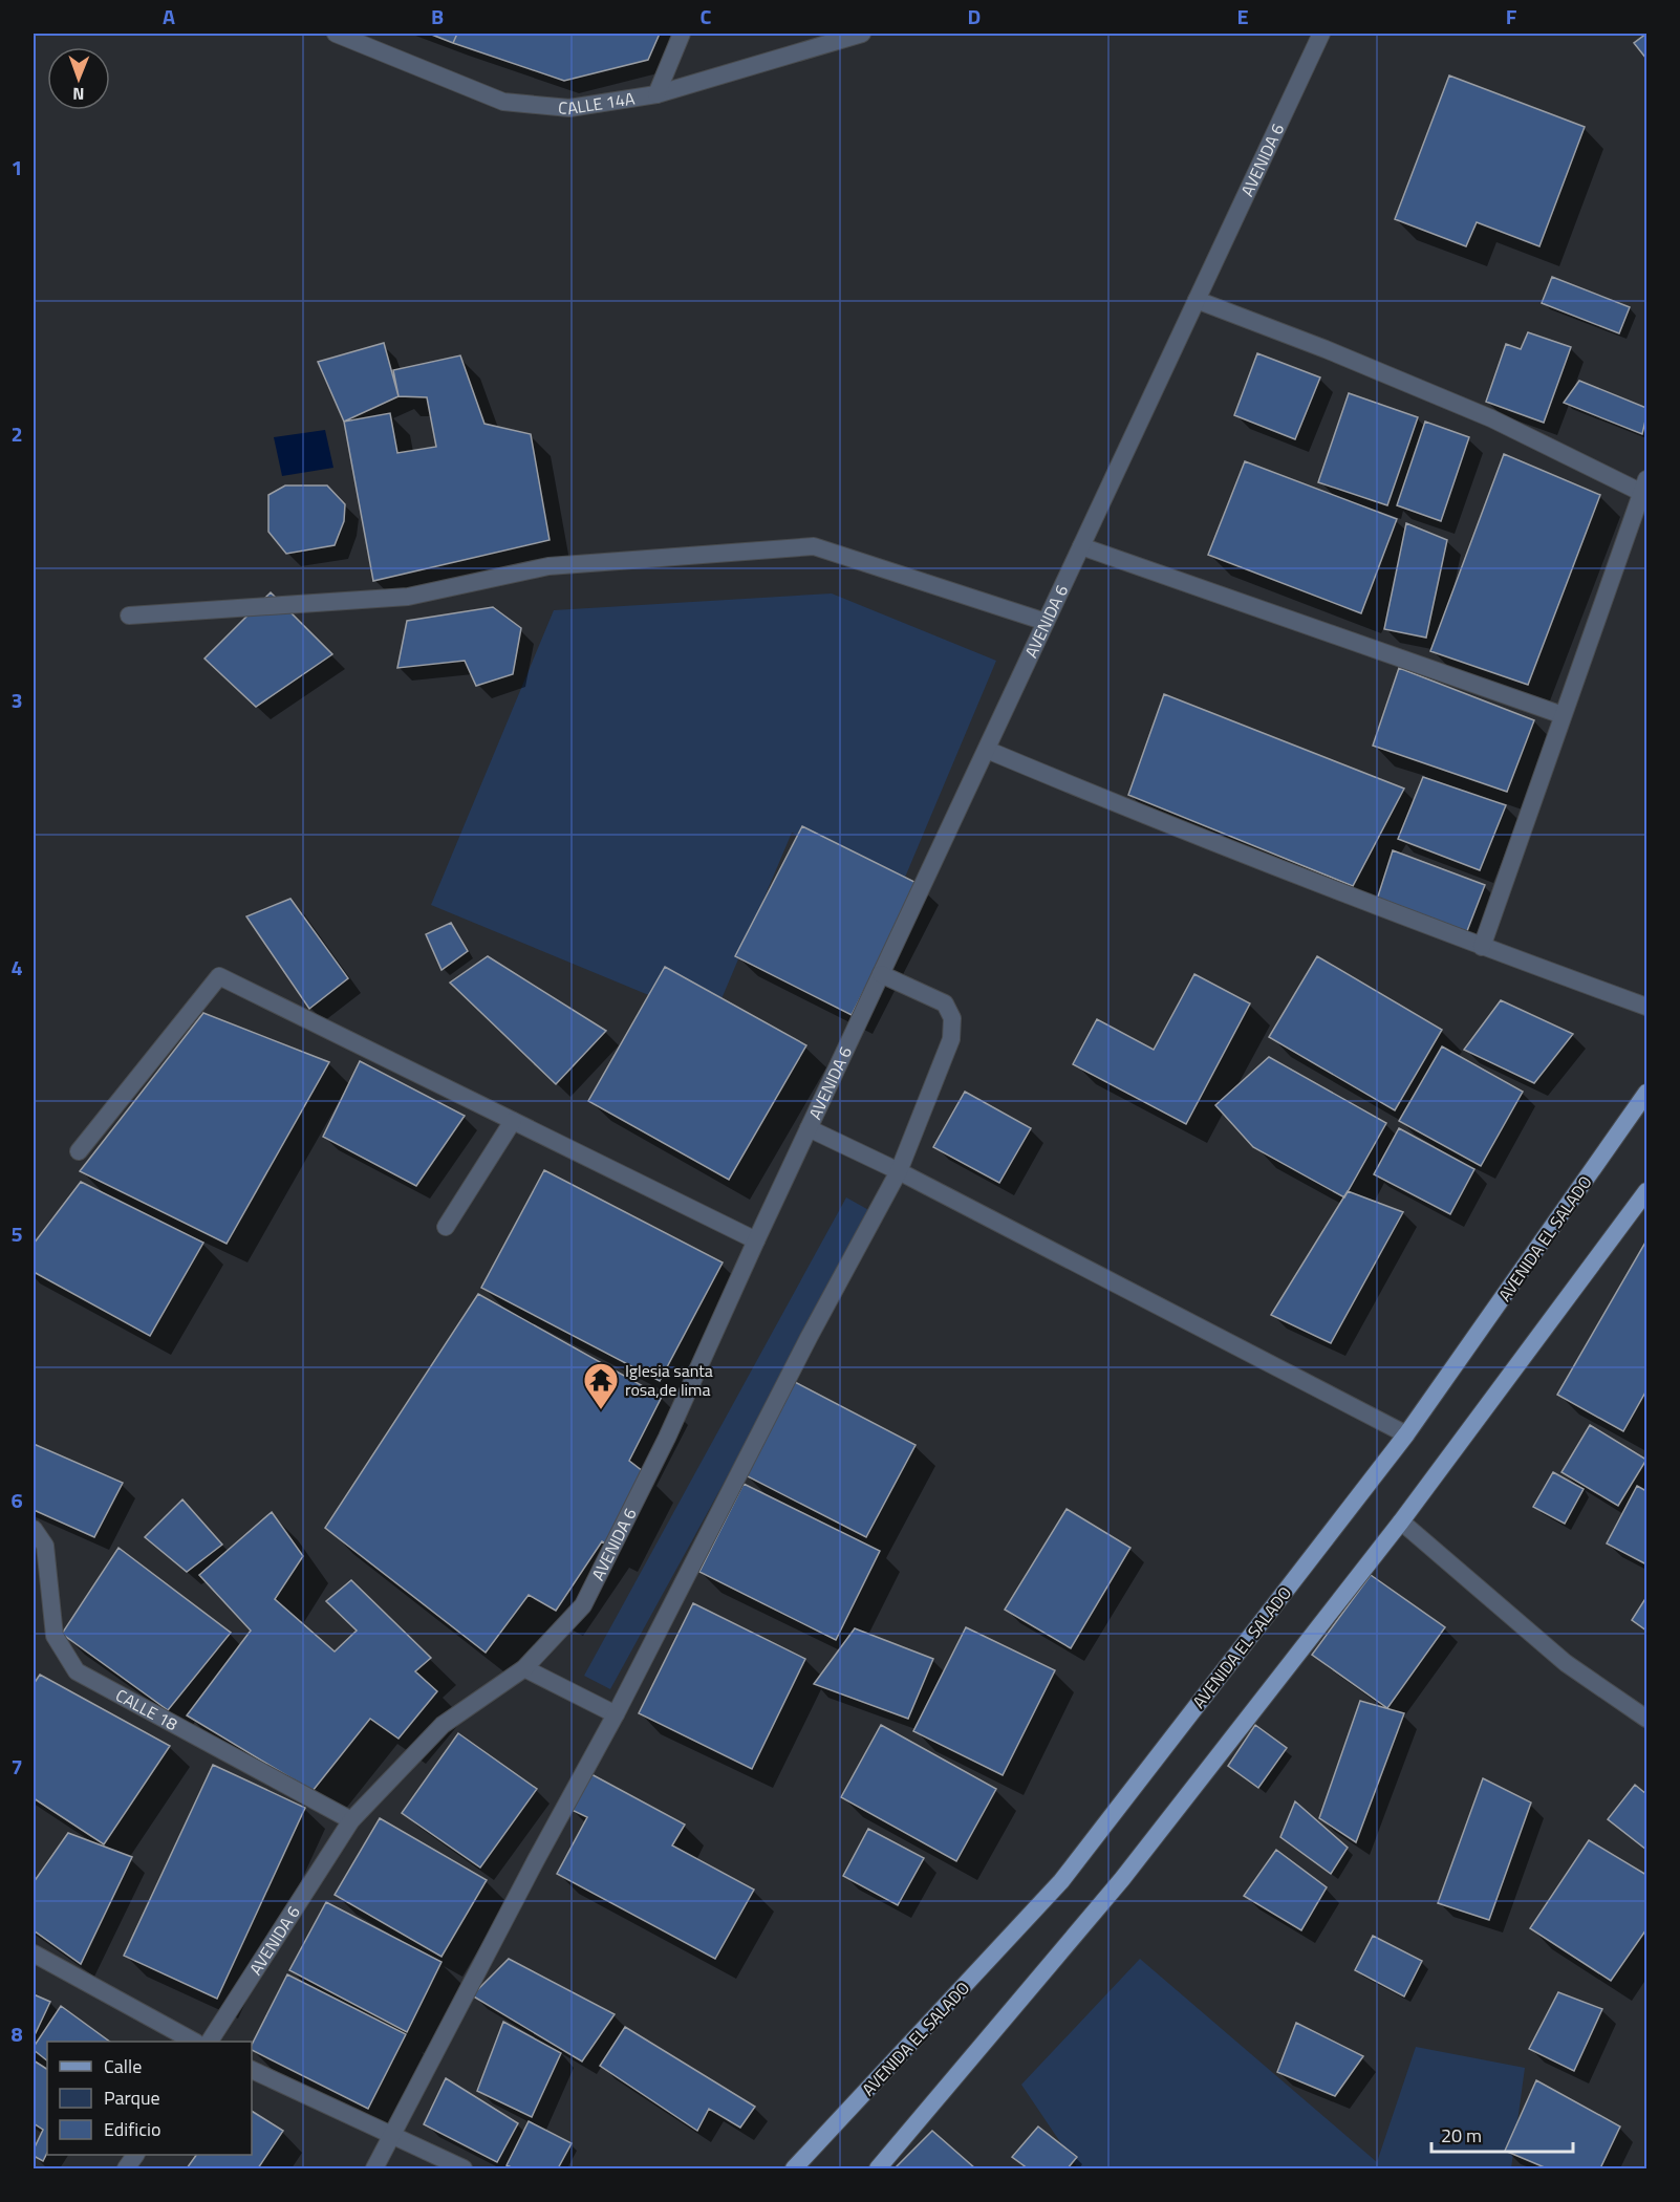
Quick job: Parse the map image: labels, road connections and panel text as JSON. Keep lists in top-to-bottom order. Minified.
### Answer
{"streets":{"main road":["AVENIDA EL SALADO"],"street":["CALLE 14A","AVENIDA 6","CALLE 18"]},"crossings":[["AVENIDA 6","CALLE 18"]],"places":{"temple":["Iglesia santa rosa,de lima"]},"legend":["Calle","Parque","Edificio"],"scale_bar":"20 m","north":"bottom","grid":{"columns":["A","B","C","D","E","F"],"rows":["1","2","3","4","5","6","7","8"]}}
